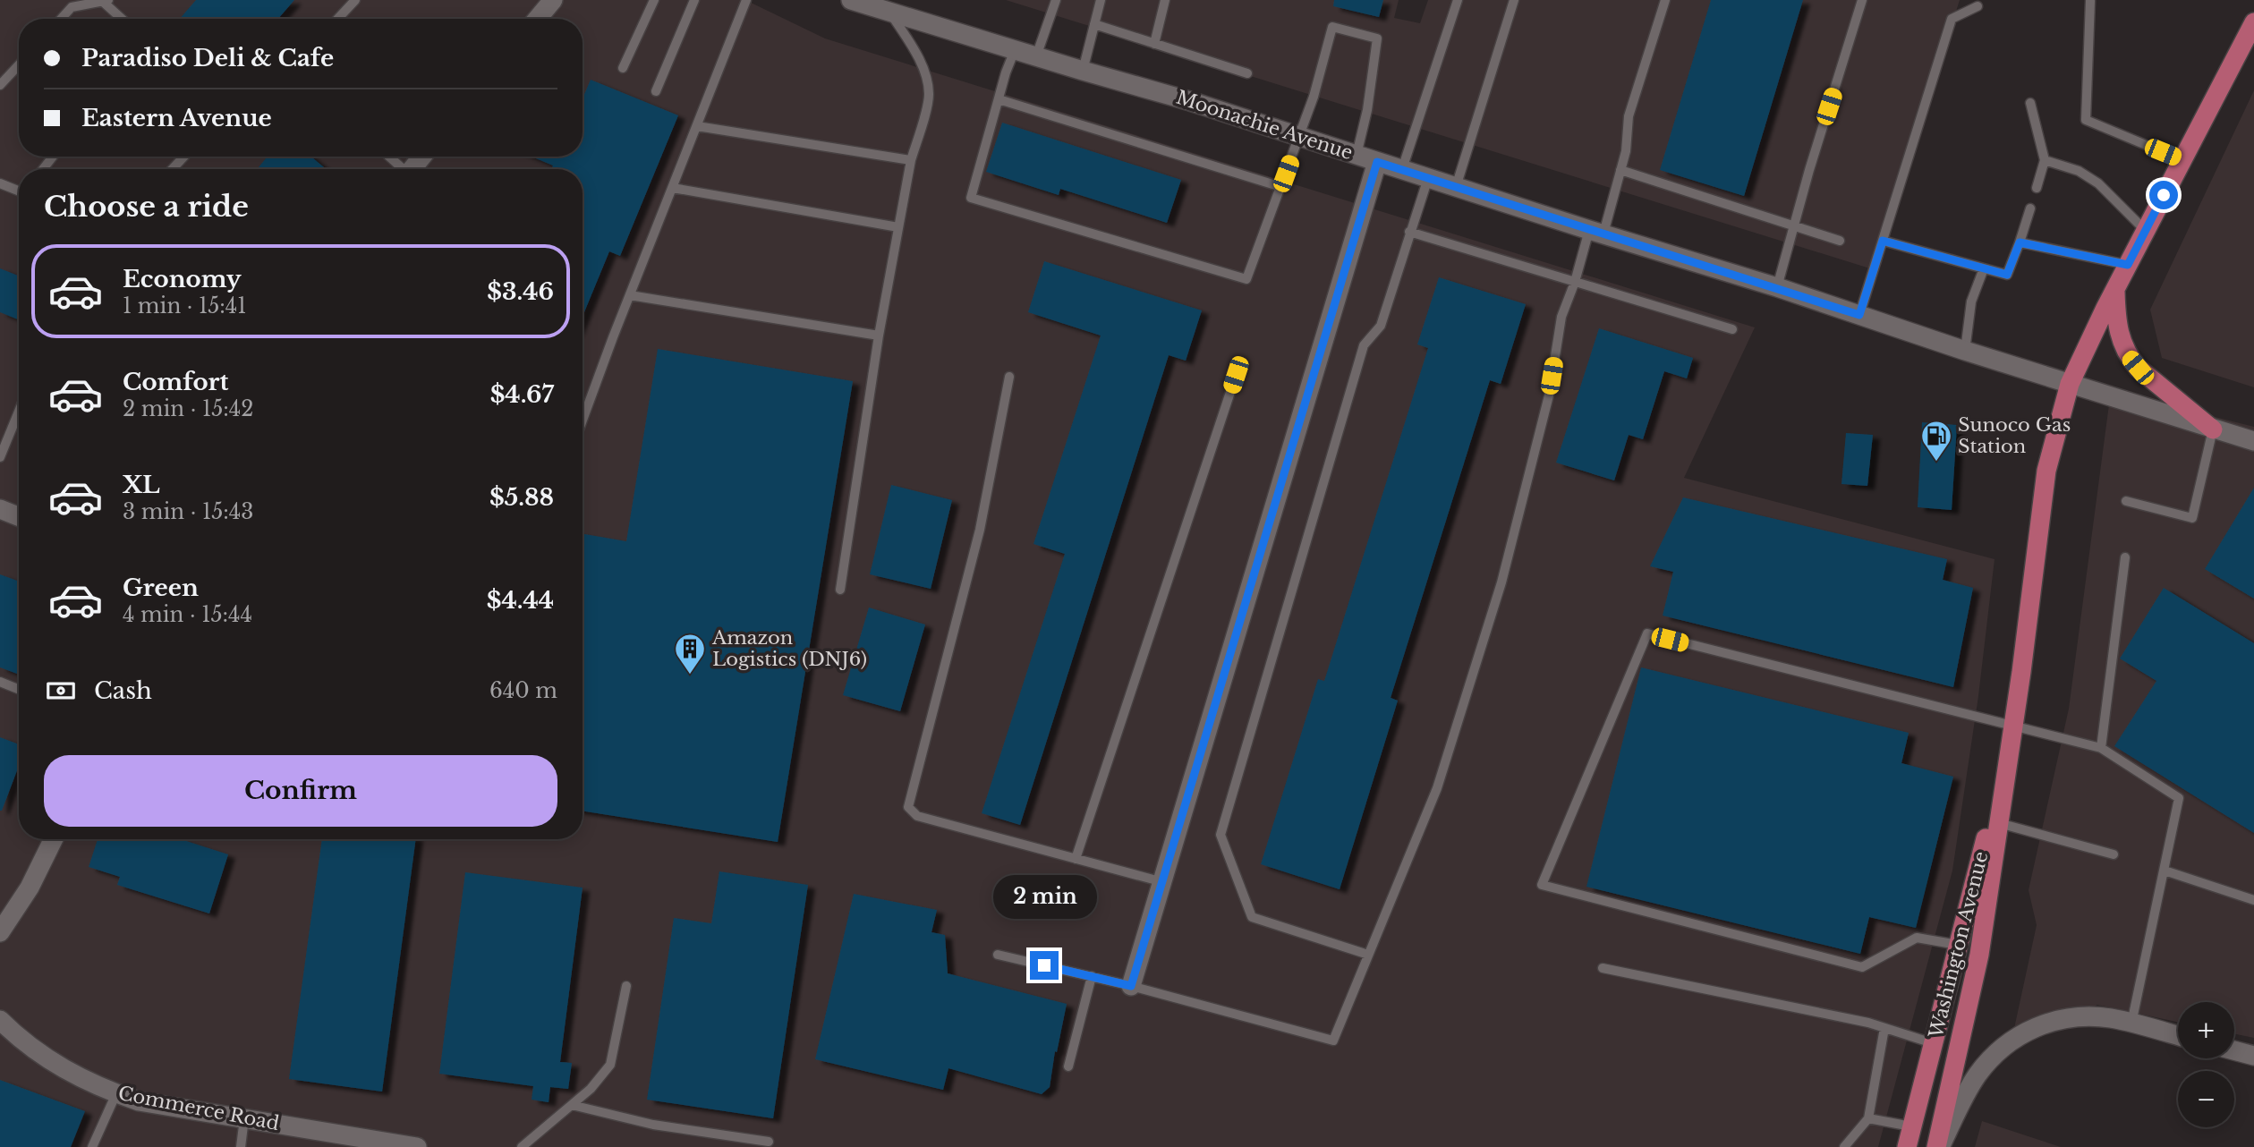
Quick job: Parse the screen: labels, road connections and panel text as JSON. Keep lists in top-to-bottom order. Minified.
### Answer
{"streets":{"main road":["Moonachie Avenue","Washington Avenue","Commerce Road"]},"crossings":[["Moonachie Avenue","Washington Avenue"]],"places":{"fuel station":["Sunoco Gas Station"],"building":["Amazon Logistics (DNJ6)"]},"page":{"banner":["Paradiso Deli & Cafe","Eastern Avenue"],"heading":"Choose a ride","list":[{"name":"Economy","note":"1 min · 15:41","value":"$3.46"},{"name":"Comfort","note":"2 min · 15:42","value":"$4.67"},{"name":"XL","note":"3 min · 15:43","value":"$5.88"},{"name":"Green","note":"4 min · 15:44","value":"$4.44"}],"pay":["Cash","640 m"],"buttons":"Confirm","bubble":"2 min","map_buttons":["+","−"]}}
